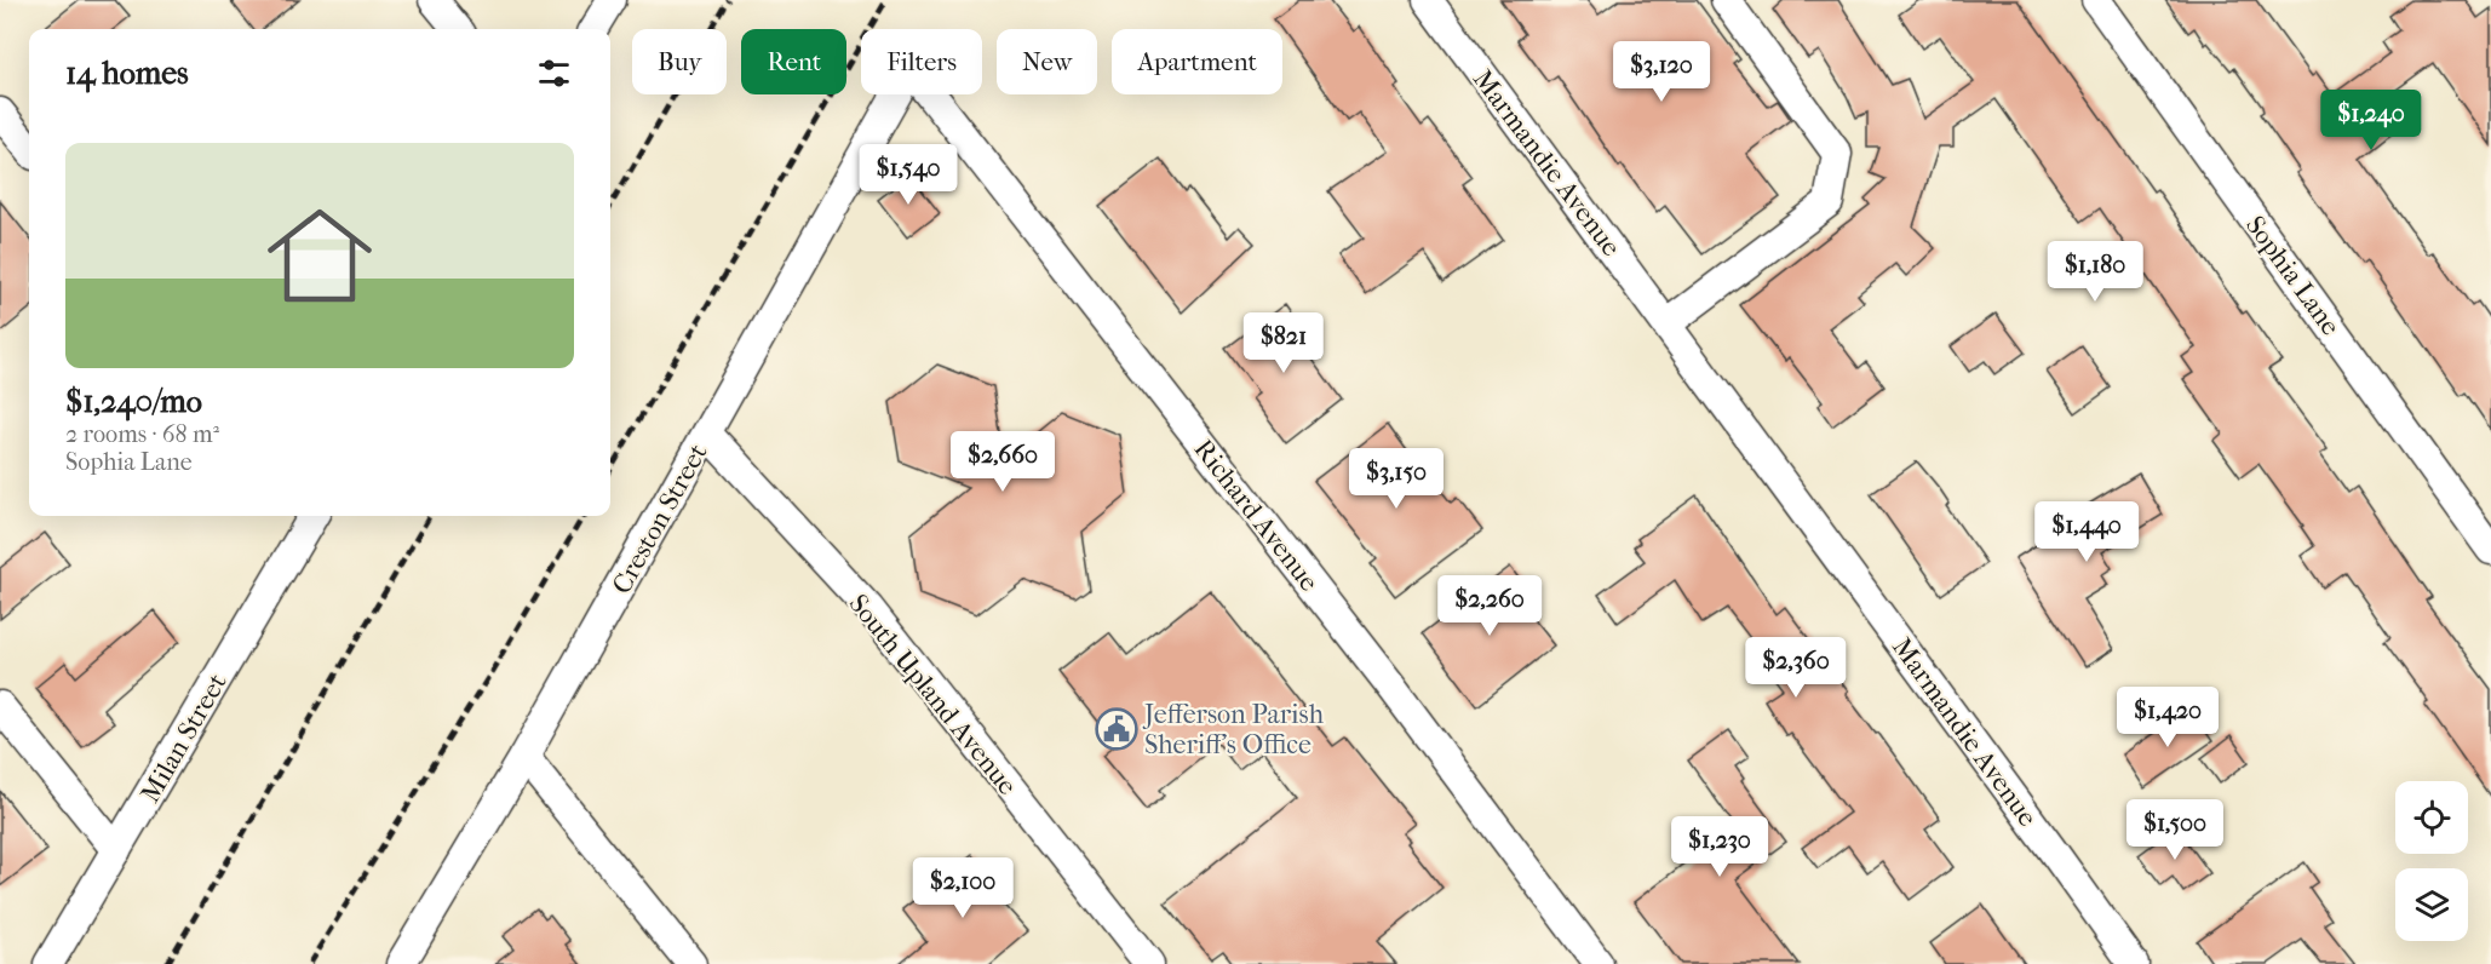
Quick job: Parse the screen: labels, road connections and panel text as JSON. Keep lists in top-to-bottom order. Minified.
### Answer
{"streets":{"street":["Marmandie Avenue","Sophia Lane","Richard Avenue","Creston Street","South Upland Avenue","Milan Street"]},"crossings":[["Creston Street","South Upland Avenue"]],"places":{"public building":["Jefferson Parish Sheriff's Office"]},"page":{"chip":["Buy","Rent","Filters","New","Apartment"],"heading":"14 homes","price":["$3,120","$1,240","$1,540","$1,180","$821","$2,660","$3,150","$1,440","$2,260","$2,360","$1,420","$1,500","$1,230","$2,100"],"list":[{"name":"$1,240/mo","note":"2 rooms · 68 m² · Sophia Lane"}]}}
